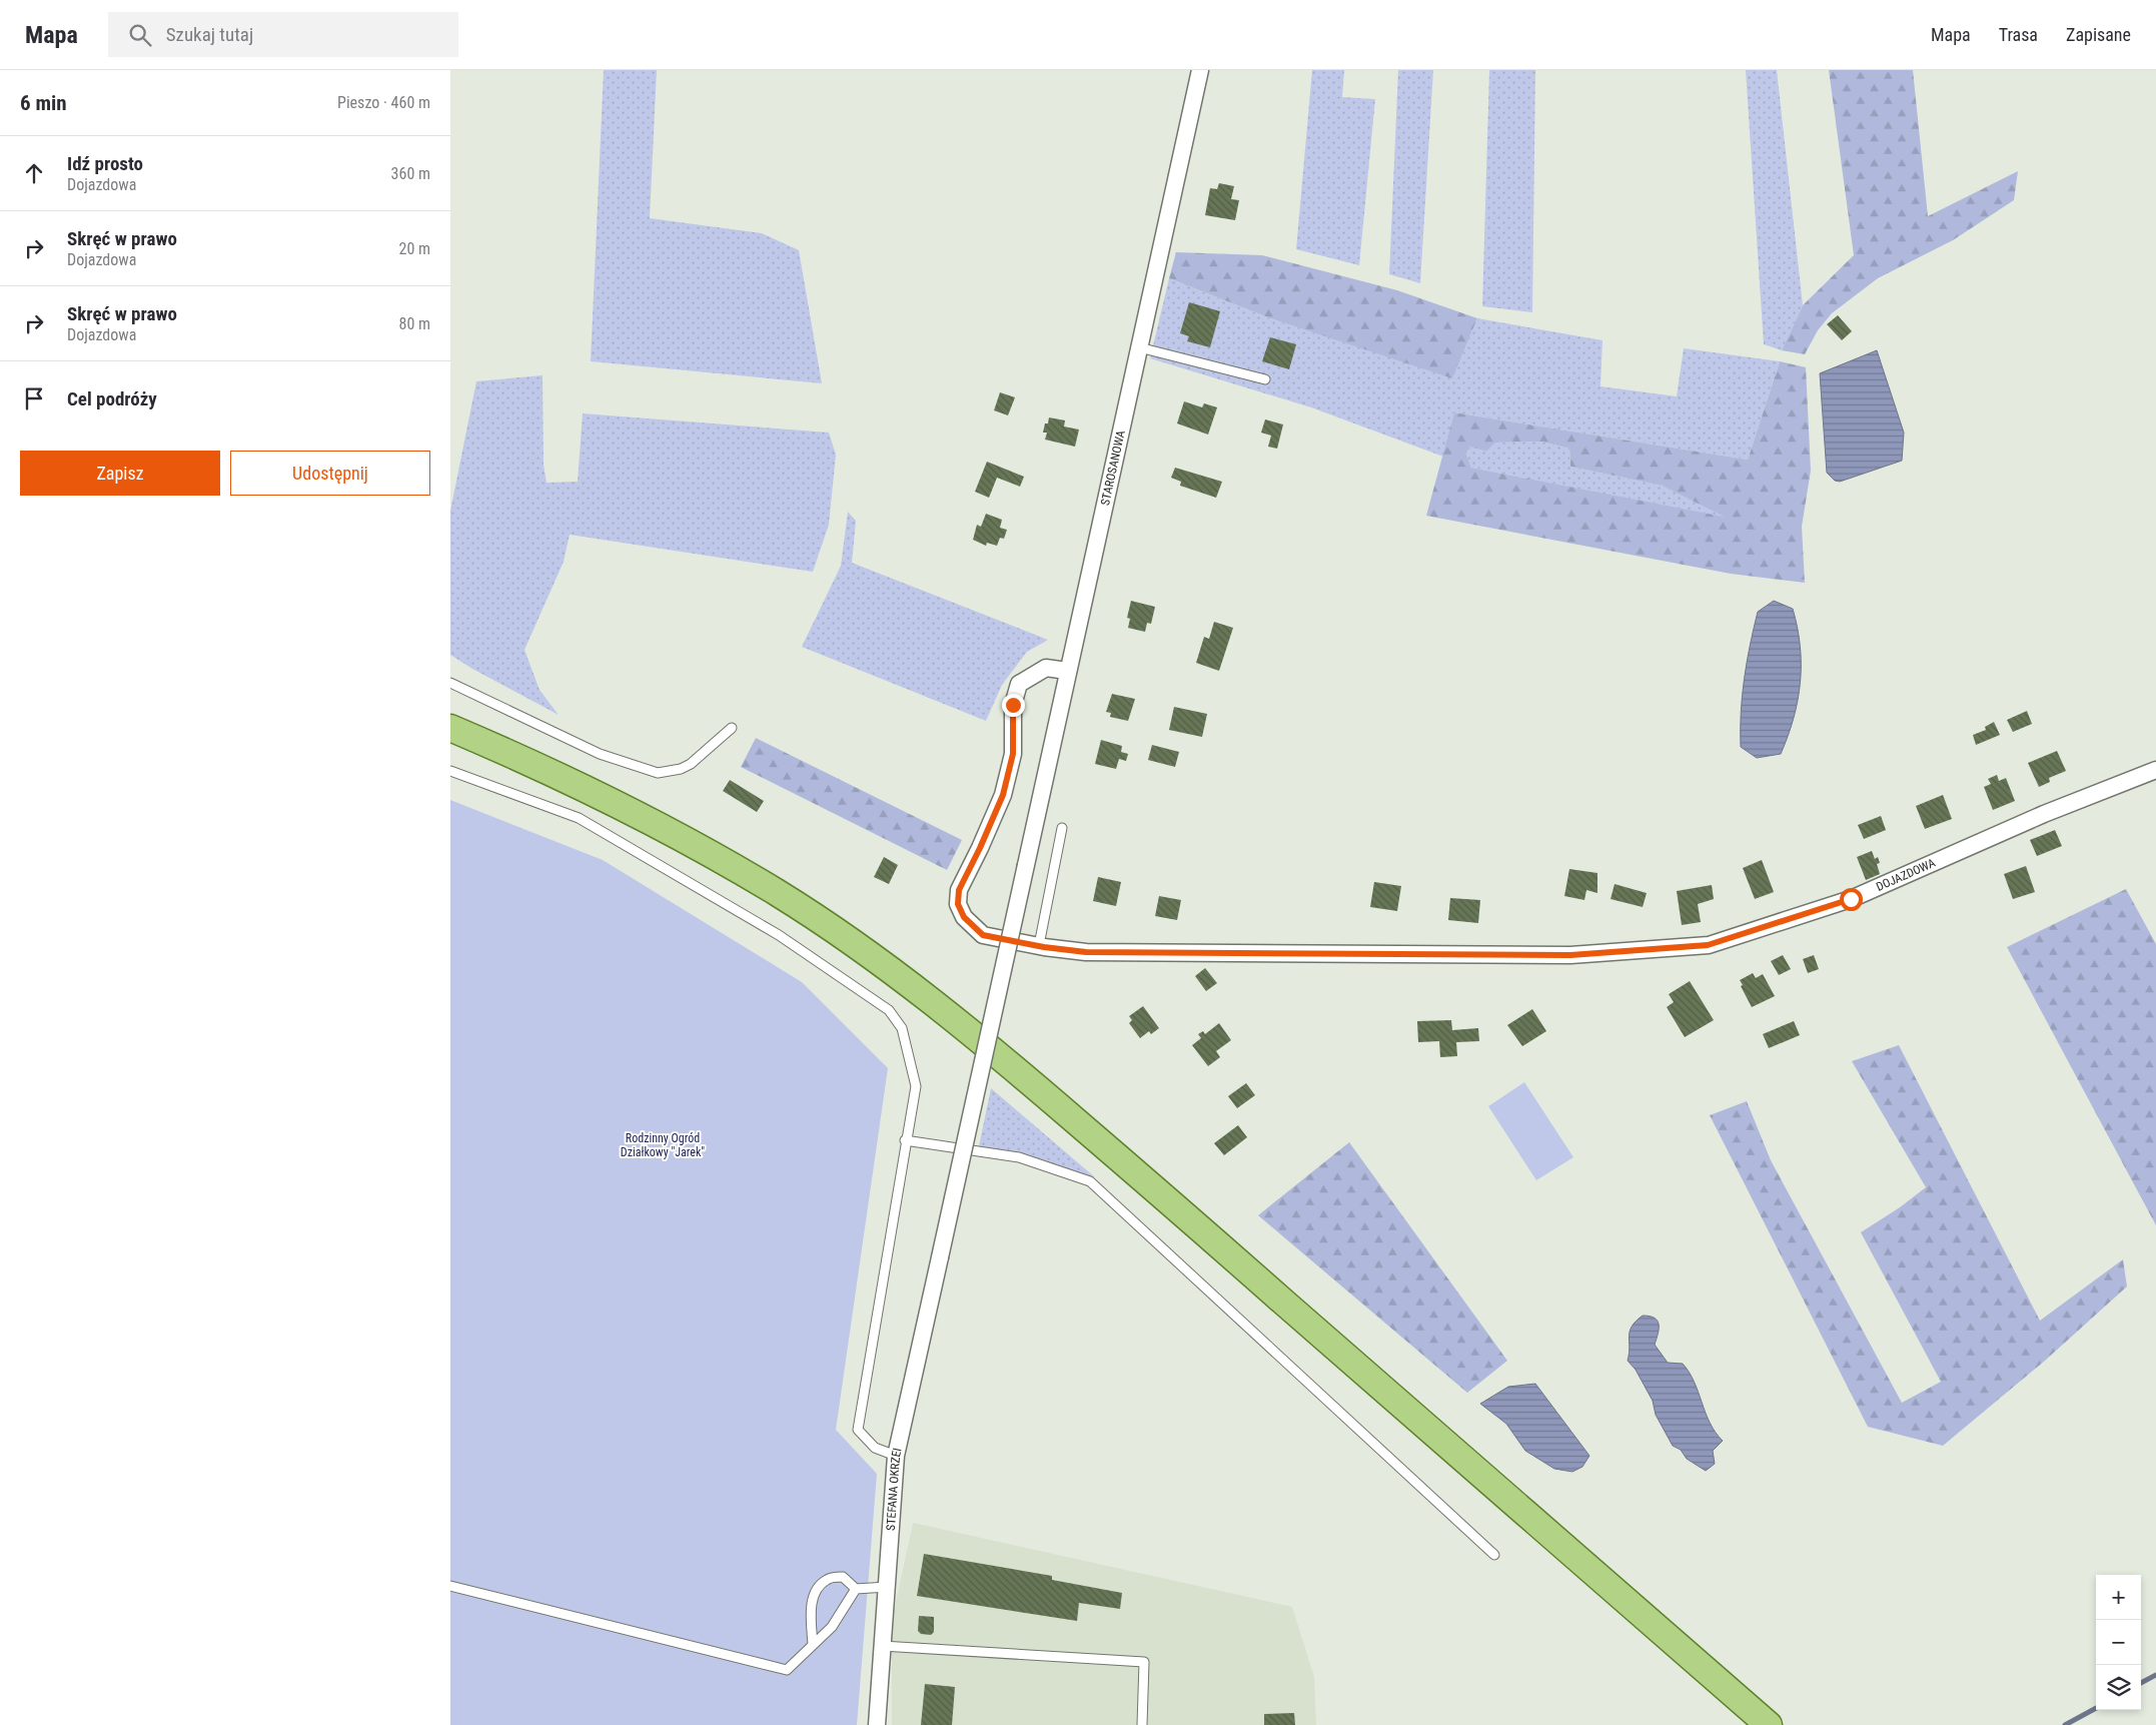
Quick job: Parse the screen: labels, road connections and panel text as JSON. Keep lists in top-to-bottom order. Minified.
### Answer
{"streets":{"street":["STAROSANOWA","DOJAZDOWA","STEFANA OKRZEI"]},"crossings":[["STAROSANOWA","DOJAZDOWA"],["STAROSANOWA","STEFANA OKRZEI"]],"parks":["Rodzinny Ogród Działkowy \"Jarek\""],"page":{"header":"Mapa","search":"Szukaj tutaj","nav":["Mapa","Trasa","Zapisane"],"heading":["6 min","Pieszo · 460 m"],"list":[["Idź prosto","Dojazdowa","360 m"],["Skręć w prawo","Dojazdowa","20 m"],["Skręć w prawo","Dojazdowa","80 m"],"Cel podróży"],"buttons":["Zapisz","Udostępnij"],"map_buttons":["+","−"]}}
